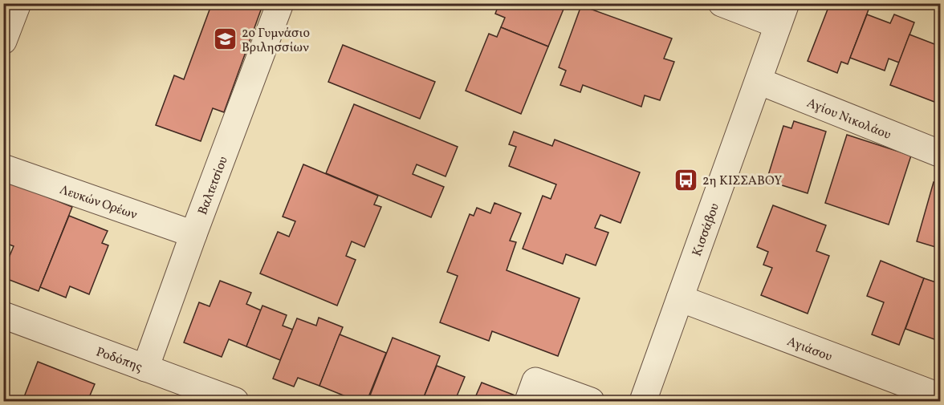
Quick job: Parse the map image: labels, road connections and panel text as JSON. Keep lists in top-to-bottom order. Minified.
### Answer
{"streets":{"street":["Αγίου Νικολάου","Βαλτετσίου","Λευκών Ορέων","Κισσάβου","Αγιάσου","Ροδόπης"]},"crossings":[["Αγίου Νικολάου","Κισσάβου"],["Βαλτετσίου","Λευκών Ορέων"],["Βαλτετσίου","Ροδόπης"],["Κισσάβου","Αγιάσου"]],"places":{"school or university":["2ο Γυμνάσιο Βριλησσίων"],"bus stop":["2η ΚΙΣΣΑΒΟΥ"]}}
